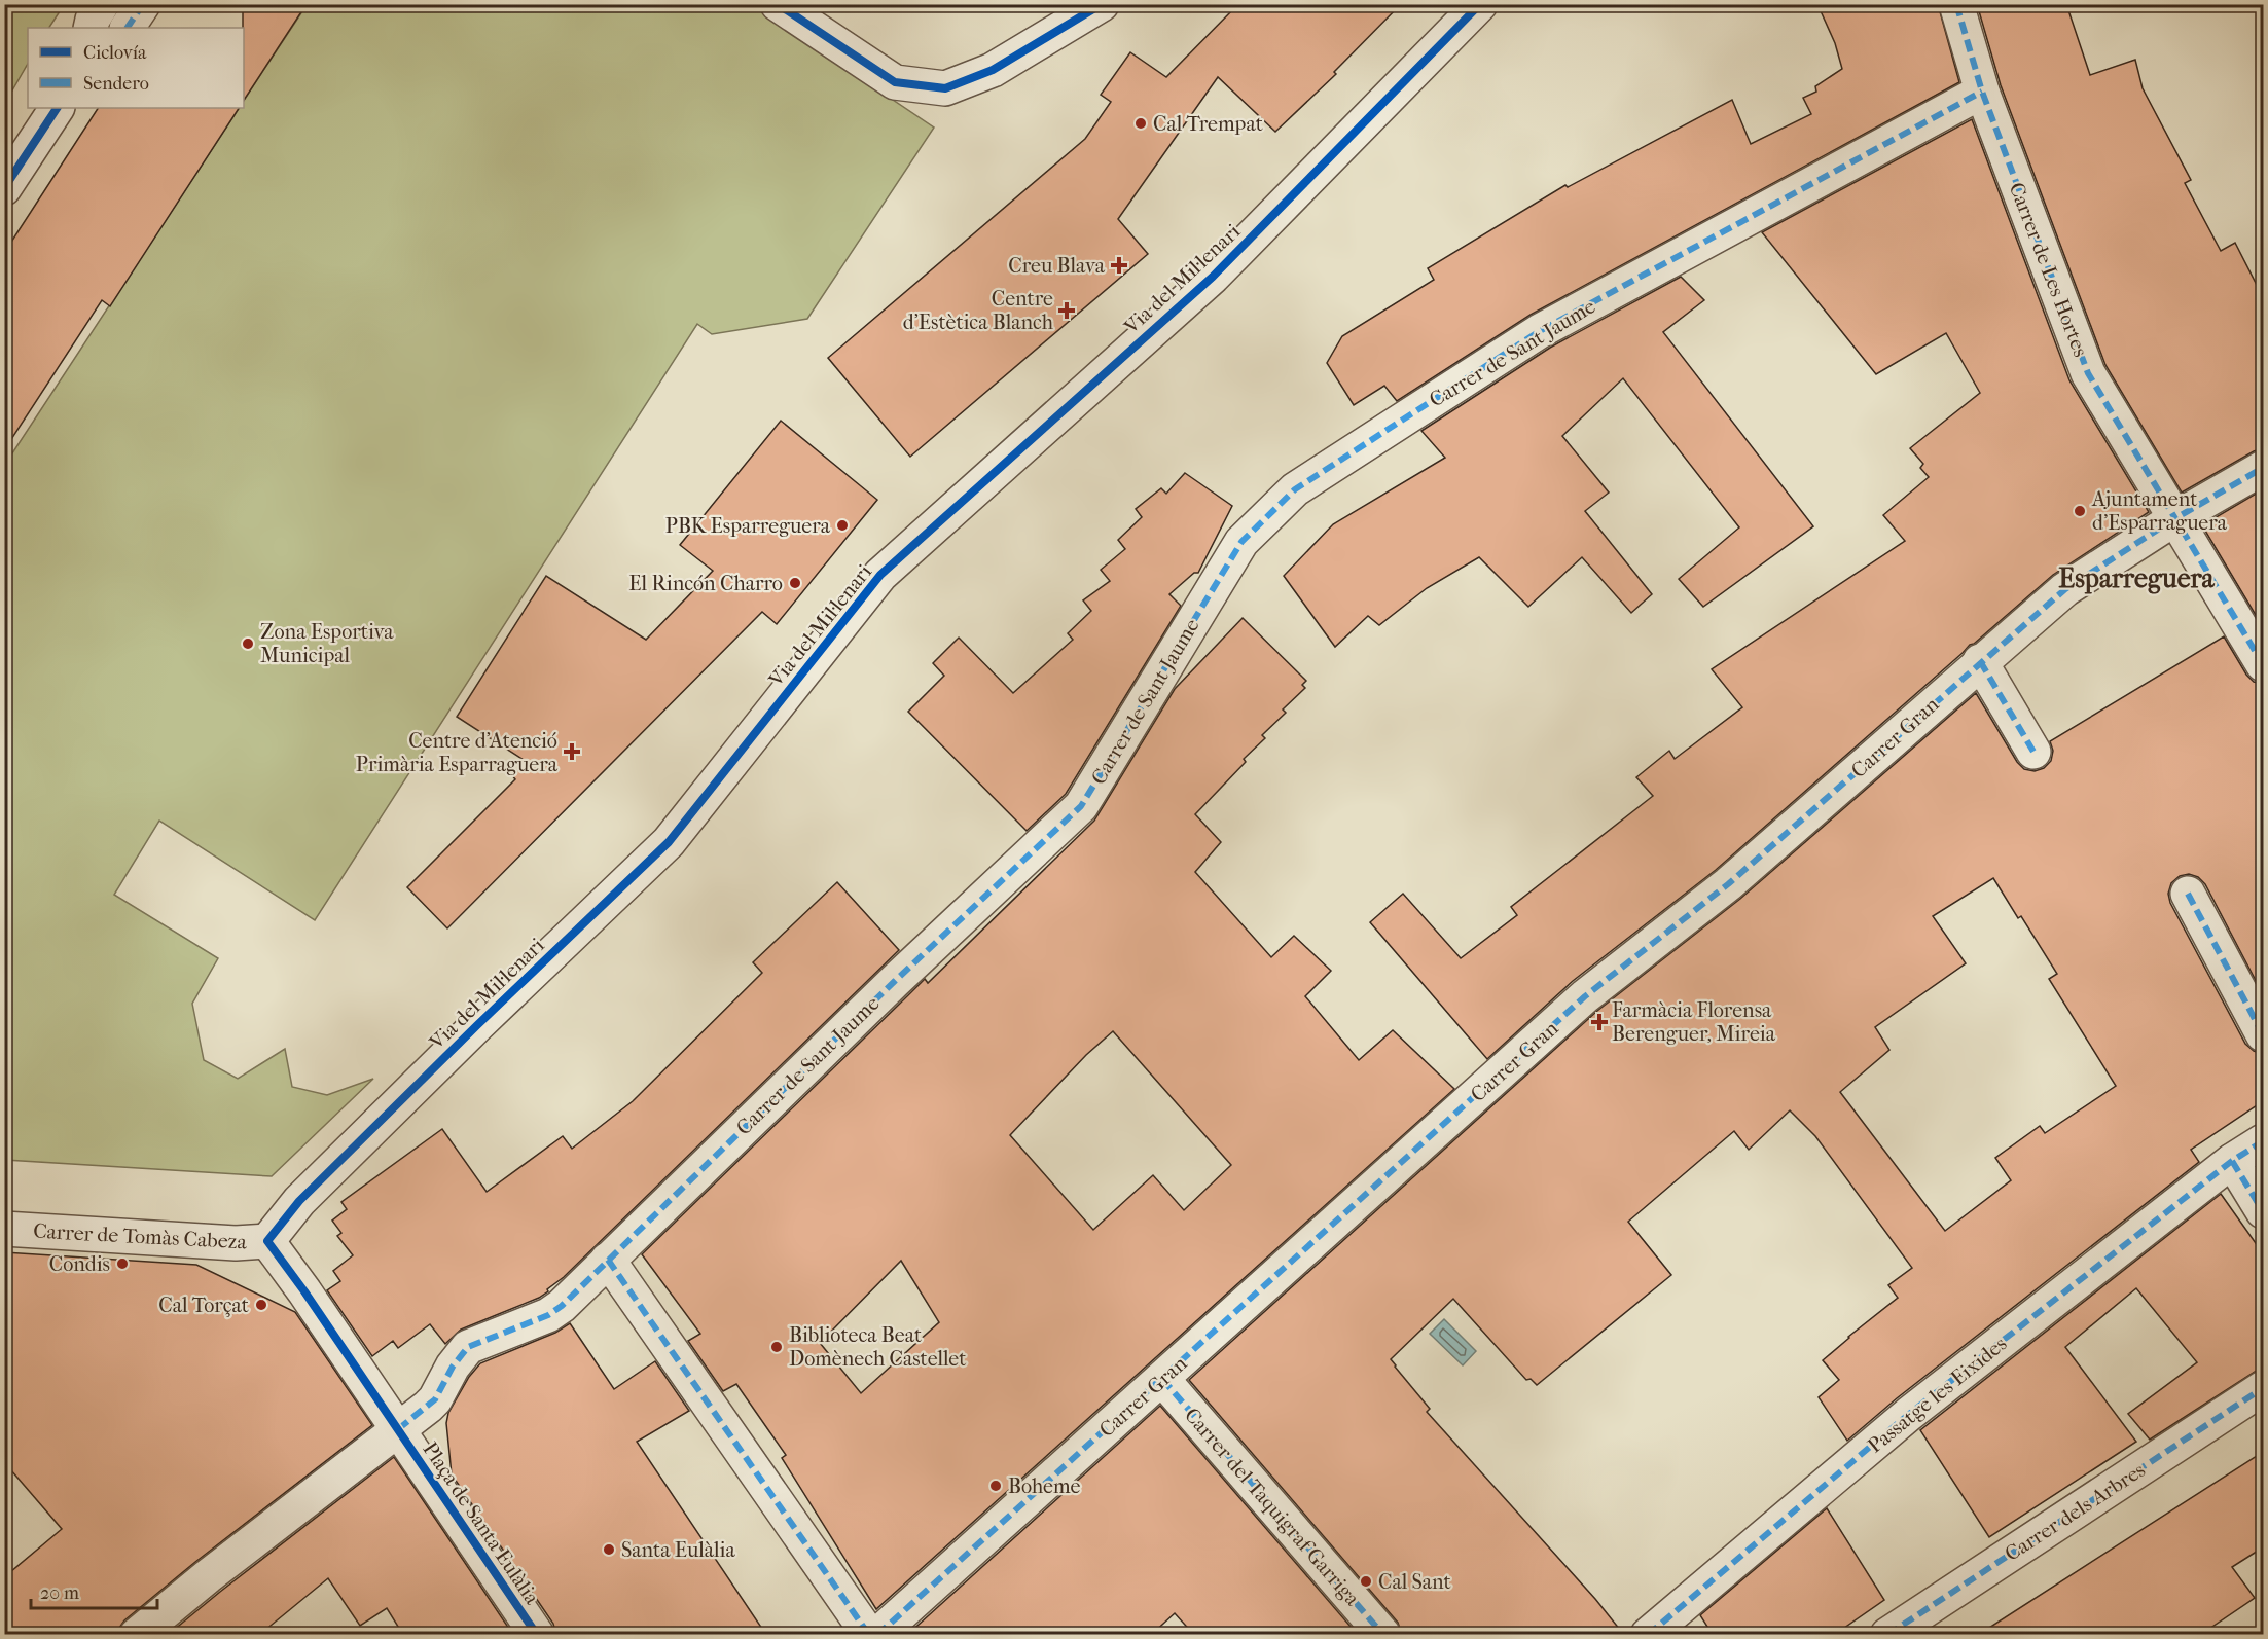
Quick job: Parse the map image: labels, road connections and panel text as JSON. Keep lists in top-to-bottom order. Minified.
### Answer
{"streets":{"street":["Carrer de Les Hortes","Via del Mil·lenari","Carrer de Sant Jaume","Carrer Gran","Carrer de Tomàs Cabeza","Passatge les Eixides","Carrer del Taquigraf Garriga","Carrer dels Arbres","Plaça de Santa Eulàlia"]},"crossings":[["Carrer de Les Hortes","Carrer de Sant Jaume"],["Carrer de Les Hortes","Carrer Gran"],["Via del Mil·lenari","Carrer de Tomàs Cabeza"],["Carrer de Sant Jaume","Carrer de Tomàs Cabeza"],["Carrer de Sant Jaume","Plaça de Santa Eulàlia"],["Carrer Gran","Carrer del Taquigraf Garriga"],["Carrer de Tomàs Cabeza","Plaça de Santa Eulàlia"]],"districts":["Esparreguera"],"places":{"other":["Cal Trempat","Ajuntament d'Esparraguera","PBK Esparreguera","El Rincón Charro","Zona Esportiva Municipal","Condis","Cal Torçat","Biblioteca Beat Domènech Castellet","Boheme","Santa Eulàlia","Cal Sant"],"health":["Creu Blava","Centre d'Estètica Blanch","Centre d'Atenció Primària Esparraguera","Farmàcia Florensa Berenguer, Mireia"]},"legend":["Ciclovía","Sendero"],"scale_bar":"20 m"}
